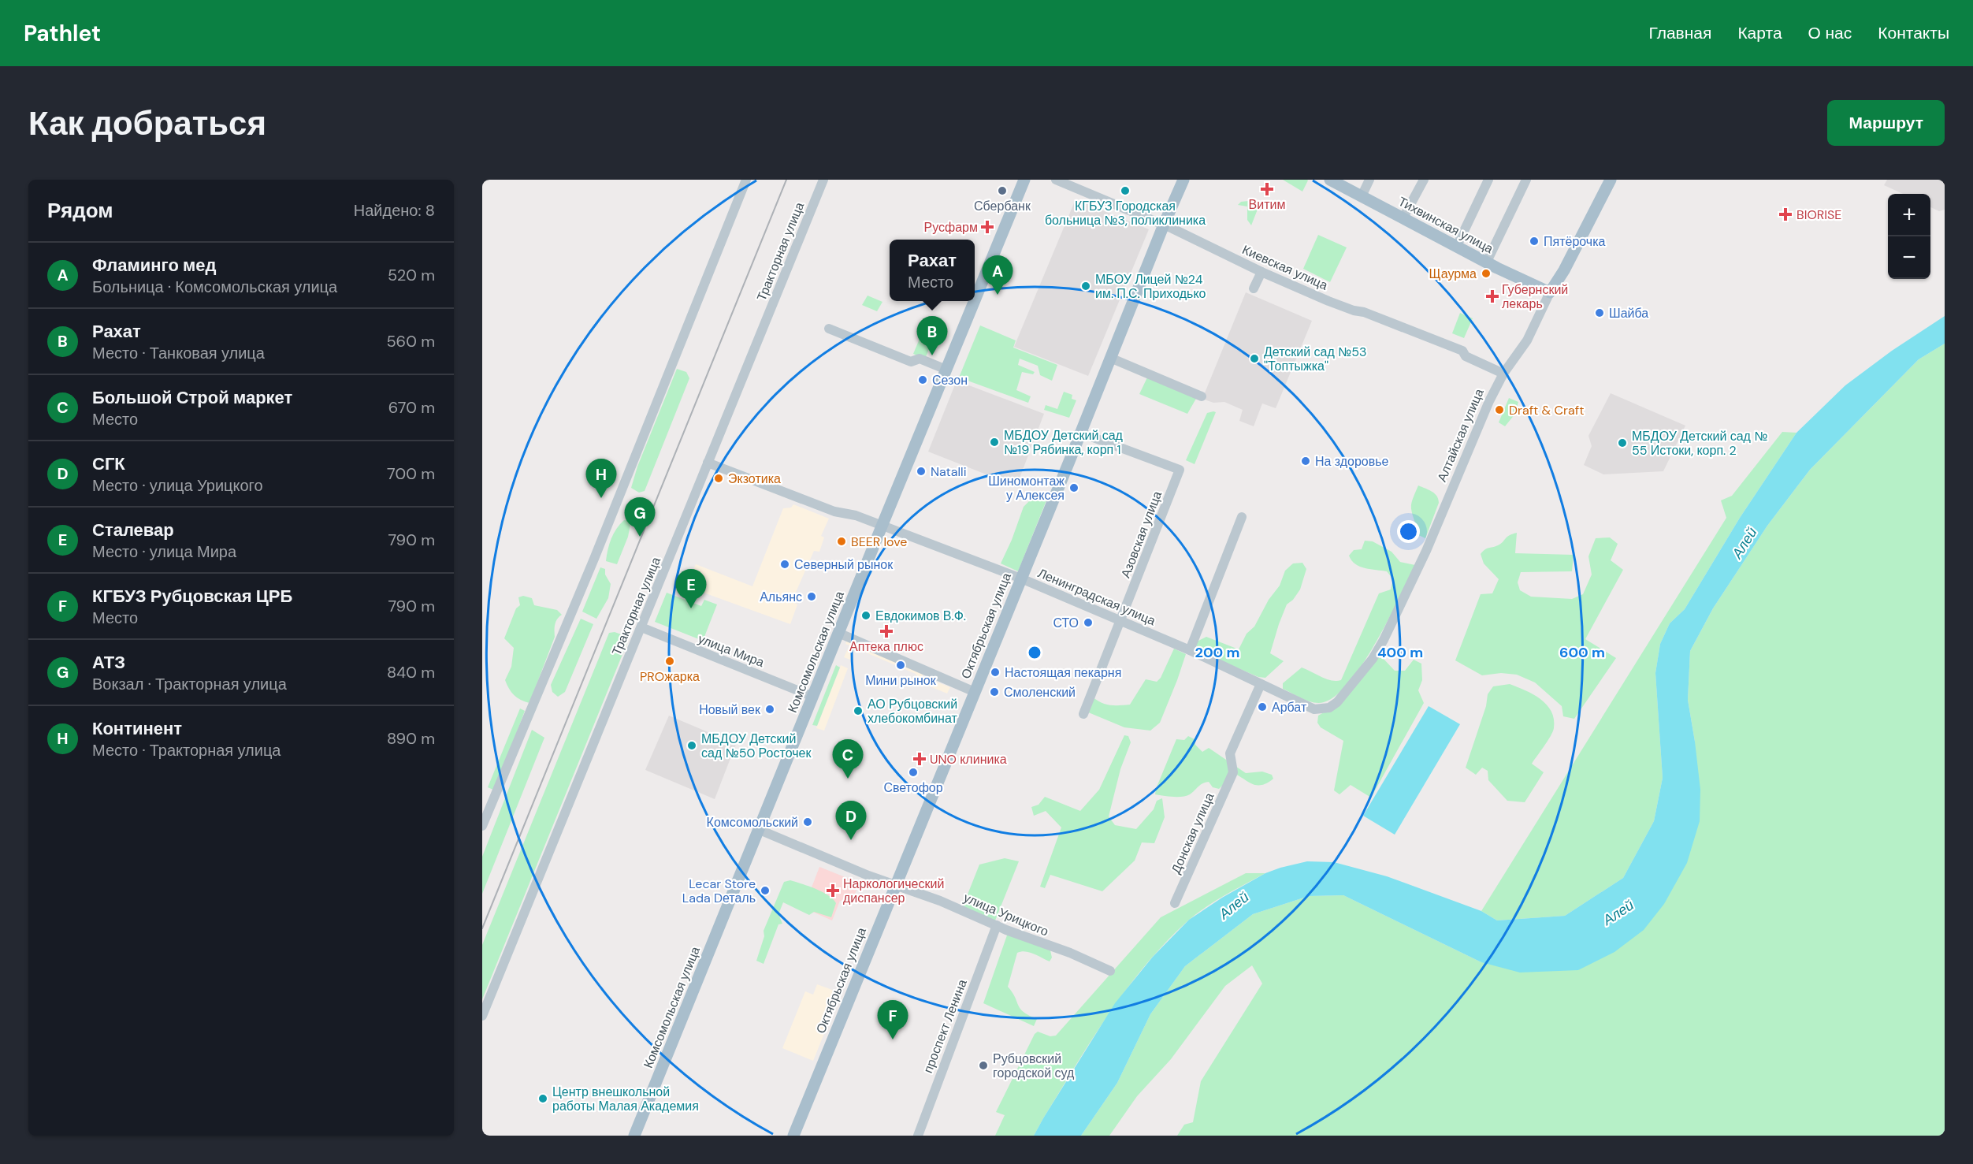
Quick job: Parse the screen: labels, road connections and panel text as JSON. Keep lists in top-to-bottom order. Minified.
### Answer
{"streets":{"main road":["Тихвинская улица","Алтайская улица","Октябрьская улица","Комсомольская улица"],"street":["Тракторная улица","Киевская улица","Азовская улица","Ленинградская улица","улица Мира","Донская улица","улица Урицкого","проспект Ленина"]},"crossings":[["Тихвинская улица","Алтайская улица"],["Тракторная улица","Ленинградская улица"],["Тракторная улица","улица Мира"],["Киевская улица","Алтайская улица"],["Киевская улица","Октябрьская улица"],["Алтайская улица","Ленинградская улица"],["Азовская улица","Ленинградская улица"],["Азовская улица","Октябрьская улица"],["Ленинградская улица","Октябрьская улица"],["Ленинградская улица","Комсомольская улица"],["Ленинградская улица","Донская улица"],["Октябрьская улица","улица Урицкого"],["улица Мира","Комсомольская улица"],["Комсомольская улица","улица Урицкого"],["улица Урицкого","проспект Ленина"]],"water":["Алей"],"places":{"health":["Витим","BIORISE","Русфарм","Губернский лекарь","Аптека плюс","UNO клиника","Наркологический диспансер"],"other":["Сбербанк","КГБУЗ Городская больница №3, поликлиника","Пятёрочка","Щаурма","МБОУ Лицей №24 им. П.С. Приходько","Шайба","Детский сад №53 ''Топтыжка''","Сезон","Draft & Craft","МБДОУ Детский сад №19 Рябинка, корп 1","МБДОУ Детский сад № 55 Истоки, корп. 2","На здоровье","Natalli","Экзотика","Шиномонтаж у Алексея","BEER love","Северный рынок","Альянс","Евдокимов В.Ф.","СТО","PROжарка","Мини рынок","Настоящая пекарня","Смоленский","Арбат","Новый век","АО Рубцовский хлебокомбинат","МБДОУ Детский сад №50 Росточек","Светофор","Комсомольский","Lecar Store Lada Dеталь","Рубцовский городской суд","Центр внешкольной работы Малая Академия"]},"page":{"header":"Pathlet","nav":["Главная","Карта","О нас","Контакты"],"buttons":"Маршрут","title":"Как добраться","heading":["Рядом","Найдено: 8"],"map_buttons":["+","−"],"popup":["Рахат","Место"],"list":[{"mark":"A","name":"Фламинго мед","note":"Больница · Комсомольская улица","value":"520 m"},{"mark":"B","name":"Рахат","note":"Место · Танковая улица","value":"560 m"},{"mark":"C","name":"Большой Строй маркет","note":"Место","value":"670 m"},{"mark":"D","name":"СГК","note":"Место · улица Урицкого","value":"700 m"},{"mark":"E","name":"Сталевар","note":"Место · улица Мира","value":"790 m"},{"mark":"F","name":"КГБУЗ Рубцовская ЦРБ","note":"Место","value":"790 m"},{"mark":"G","name":"АТЗ","note":"Вокзал · Тракторная улица","value":"840 m"},{"mark":"H","name":"Континент","note":"Место · Тракторная улица","value":"890 m"}],"pins":["A","B","H","G","E","C","D","F"]},"rings":["200 m","400 m","600 m"]}
